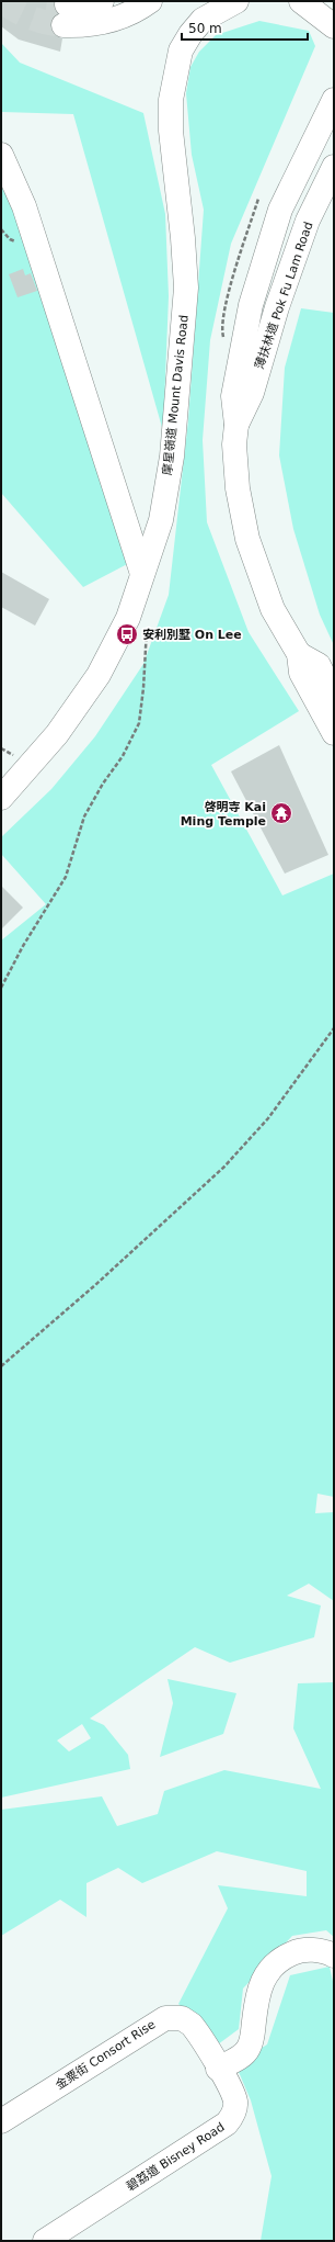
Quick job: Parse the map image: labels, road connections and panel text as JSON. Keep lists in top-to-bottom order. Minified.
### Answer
{"streets":{"street":["薄扶林道 Pok Fu Lam Road","摩星嶺道 Mount Davis Road","金粟街 Consort Rise","碧荔道 Bisney Road"]},"crossings":[["金粟街 Consort Rise","碧荔道 Bisney Road"]],"places":{"bus stop":["安利別墅 On Lee"],"temple":["啓明寺 Kai Ming Temple"]},"scale_bar":"50 m"}
